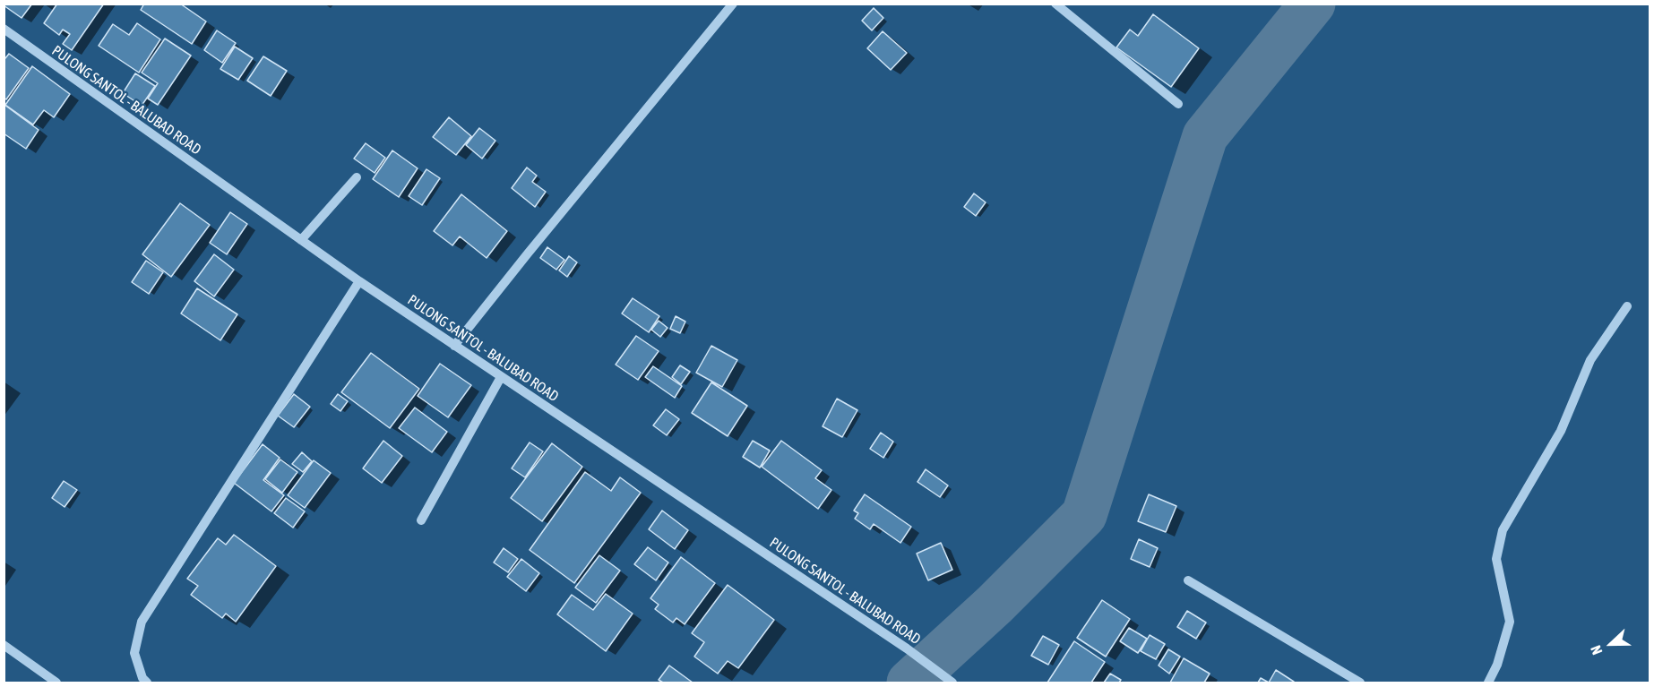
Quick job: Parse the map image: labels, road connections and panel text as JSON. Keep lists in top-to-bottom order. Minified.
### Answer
{"streets":{"street":["PULONG SANTOL - BALUBAD ROAD"]},"north":"left"}
